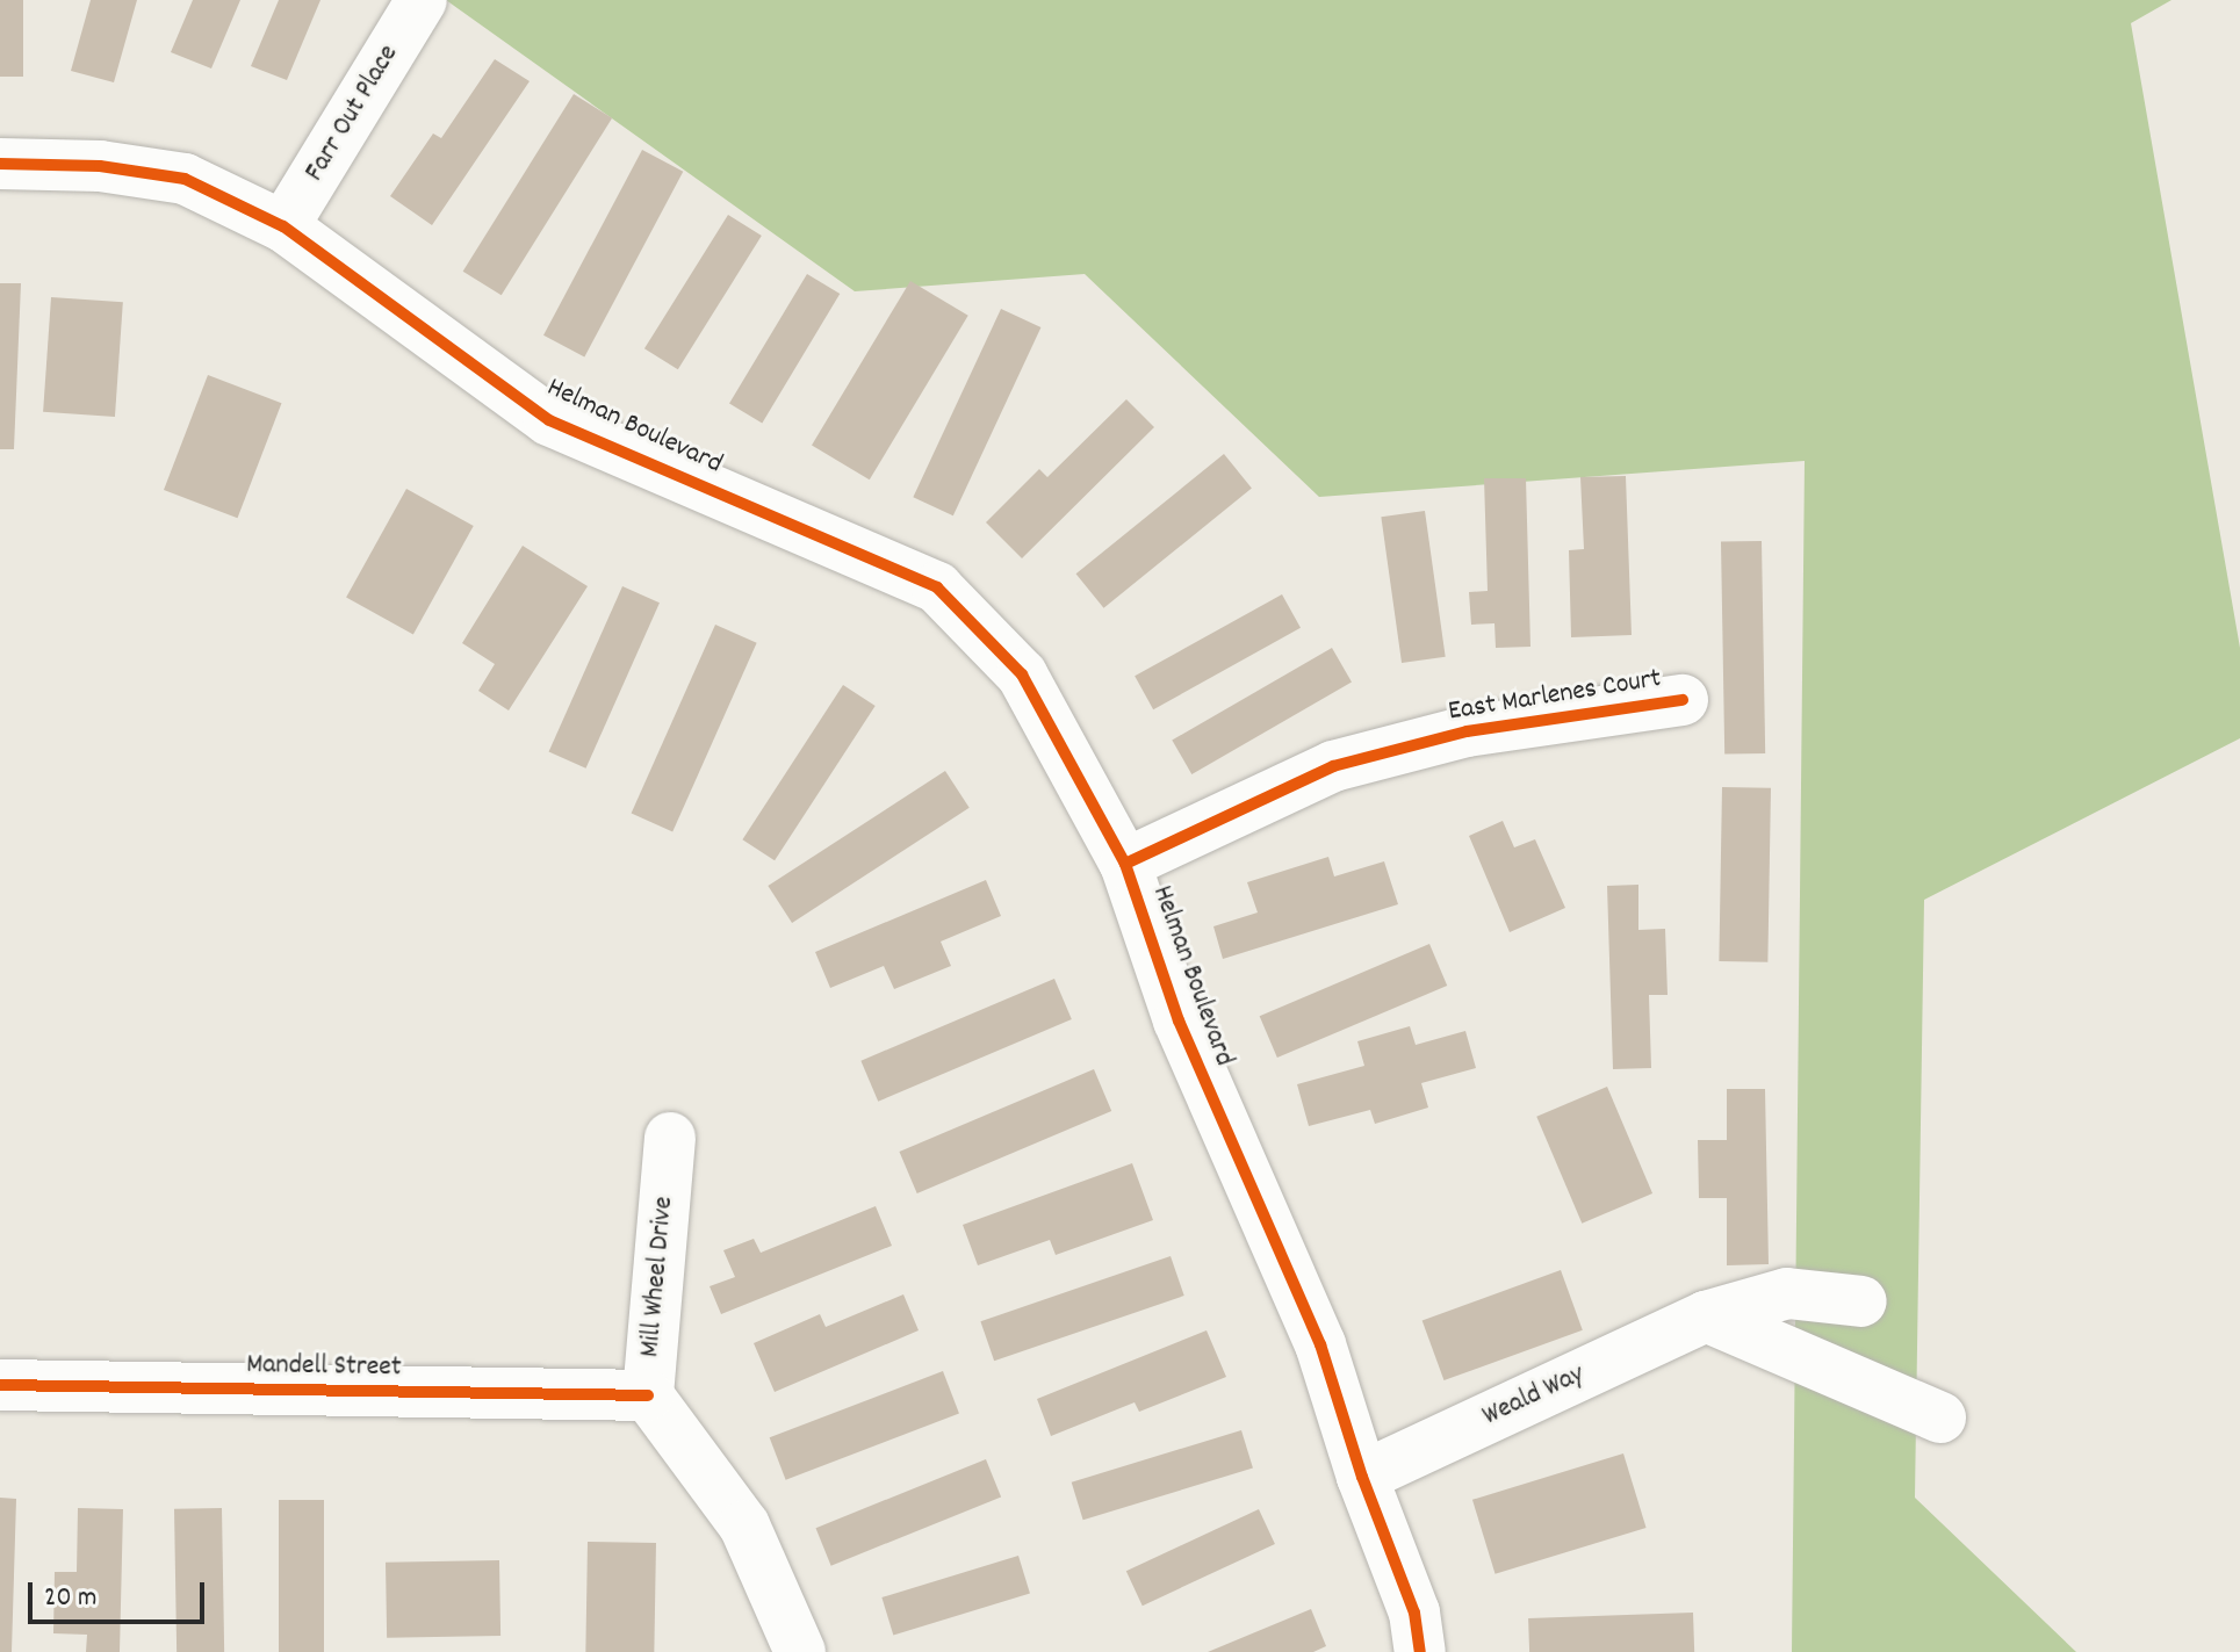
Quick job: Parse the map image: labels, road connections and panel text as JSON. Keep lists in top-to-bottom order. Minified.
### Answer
{"streets":{"street":["Farr Out Place","Helman Boulevard","East Marlenes Court","Mill Wheel Drive","Mandell Street","Weald Way"]},"crossings":[["Farr Out Place","Helman Boulevard"],["Helman Boulevard","East Marlenes Court"],["Helman Boulevard","Weald Way"],["Mill Wheel Drive","Mandell Street"]],"scale_bar":"20 m"}
